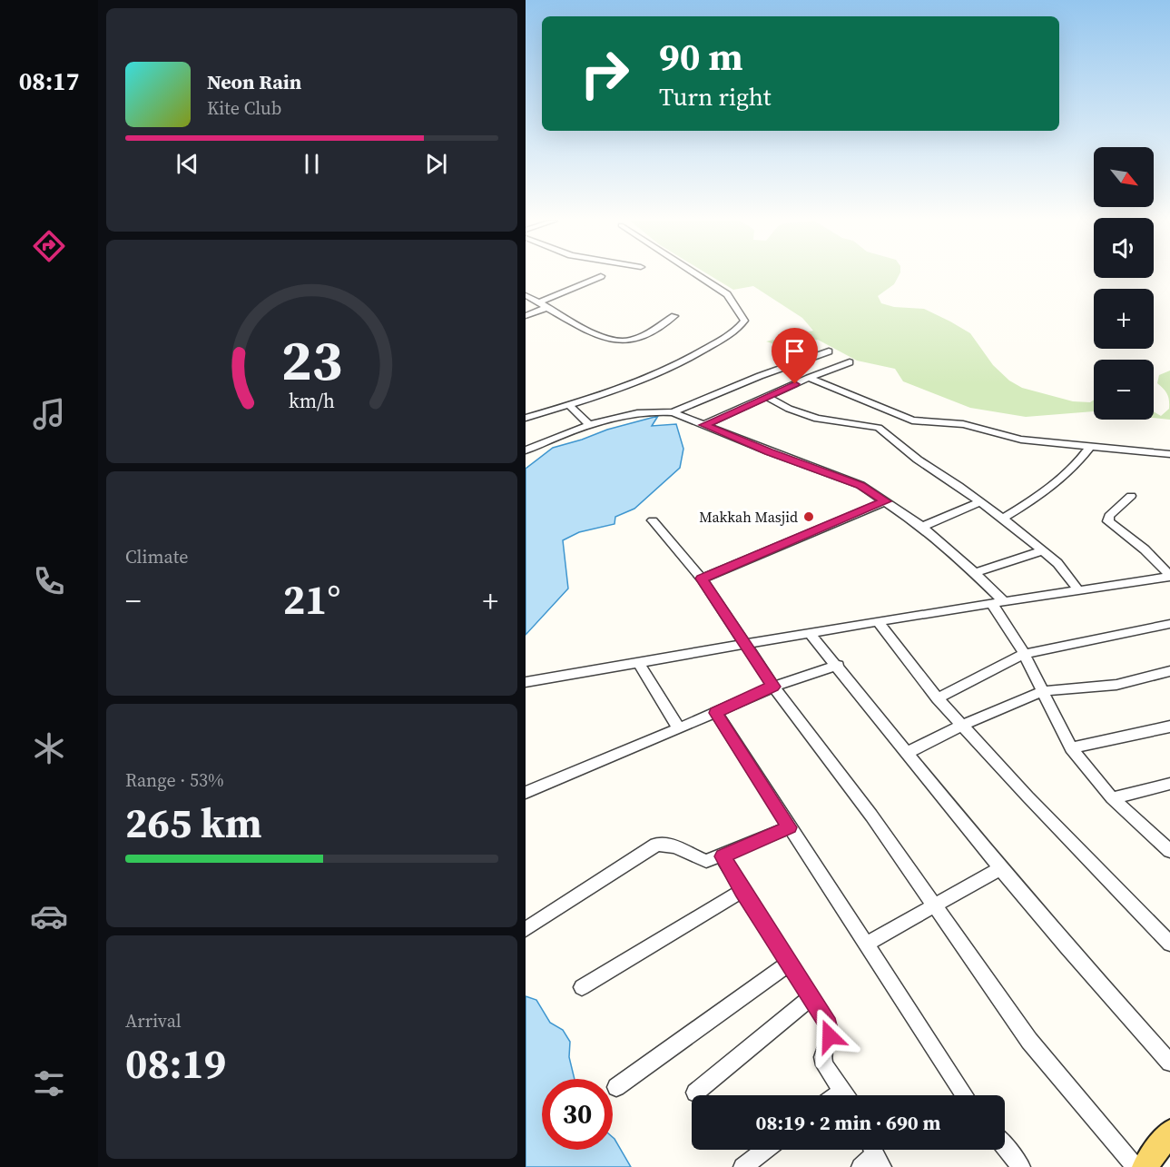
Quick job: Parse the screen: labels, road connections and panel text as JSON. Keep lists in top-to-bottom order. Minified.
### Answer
{"places":["Makkah Masjid"],"north":"bottom right","page":{"tabs":"08:17","turn":["90 m","Turn right"],"song":["Neon Rain","Kite Club"],"map_buttons":["+","−"],"tile":["Climate",["Range · 53%","265 km"],["Arrival","08:19"]],"heat":["−","21°","+"],"limit":"30","trip":"08:19 · 2 min · 690 m","gauge":["23","km/h"]}}
